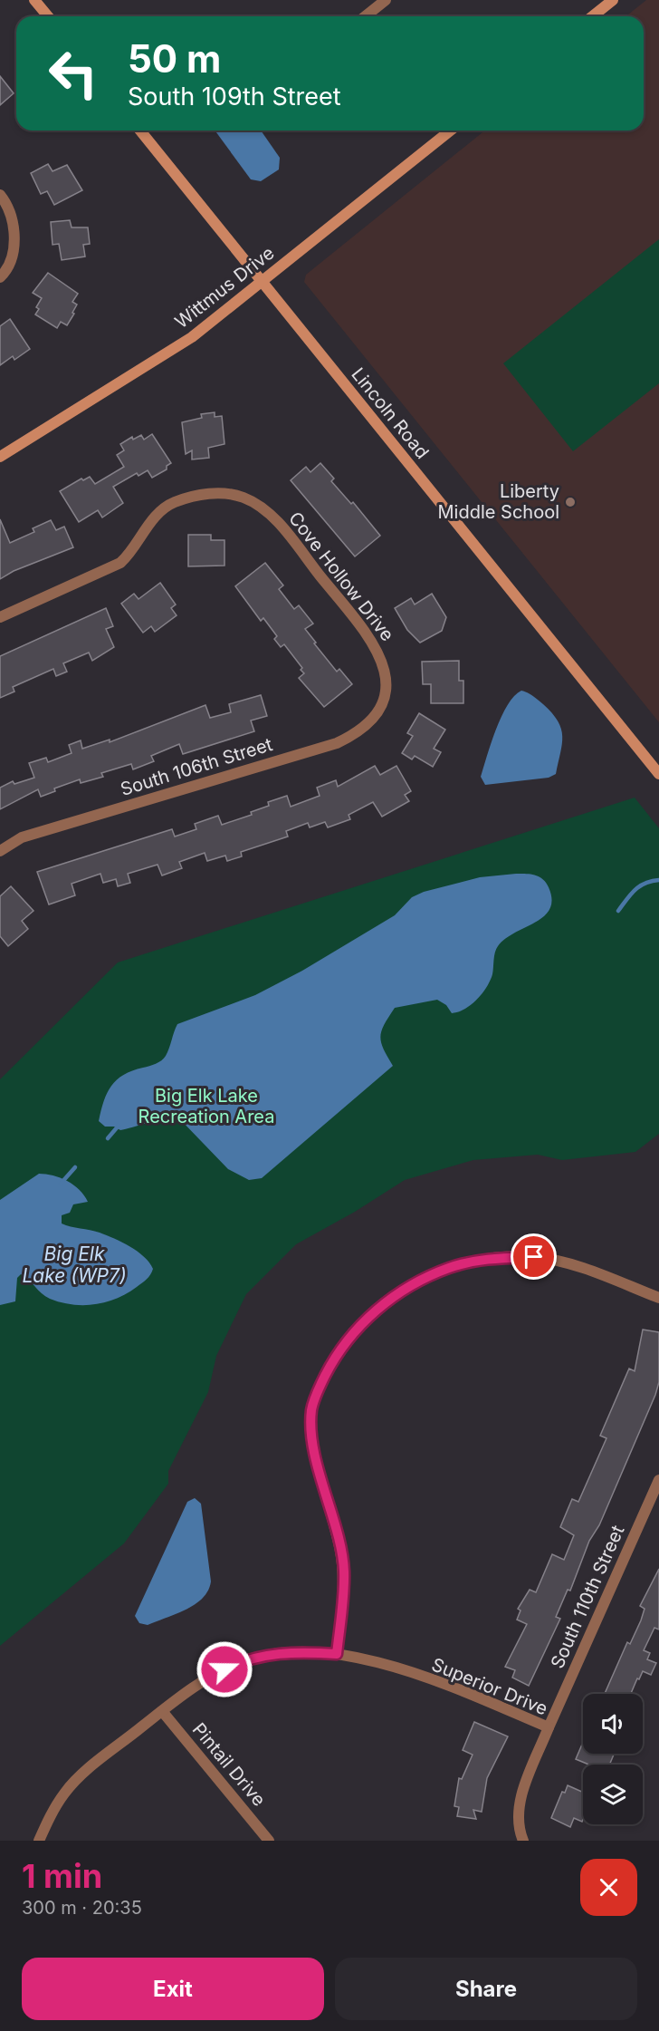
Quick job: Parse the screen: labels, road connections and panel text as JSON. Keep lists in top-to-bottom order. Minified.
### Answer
{"streets":{"street":["Wittmus Drive","Lincoln Road","Cove Hollow Drive","South 106th Street","South 110th Street","Superior Drive","Pintail Drive"]},"crossings":[["Wittmus Drive","Lincoln Road"],["Cove Hollow Drive","South 106th Street"],["South 110th Street","Superior Drive"],["Superior Drive","Pintail Drive"]],"water":["Big Elk Lake (WP7)"],"parks":["Big Elk Lake Recreation Area"],"places":["Liberty Middle School"],"page":{"turn":["50 m","South 109th Street"],"heading":["1 min","300 m · 20:35"],"buttons":["Exit","Share"]}}
